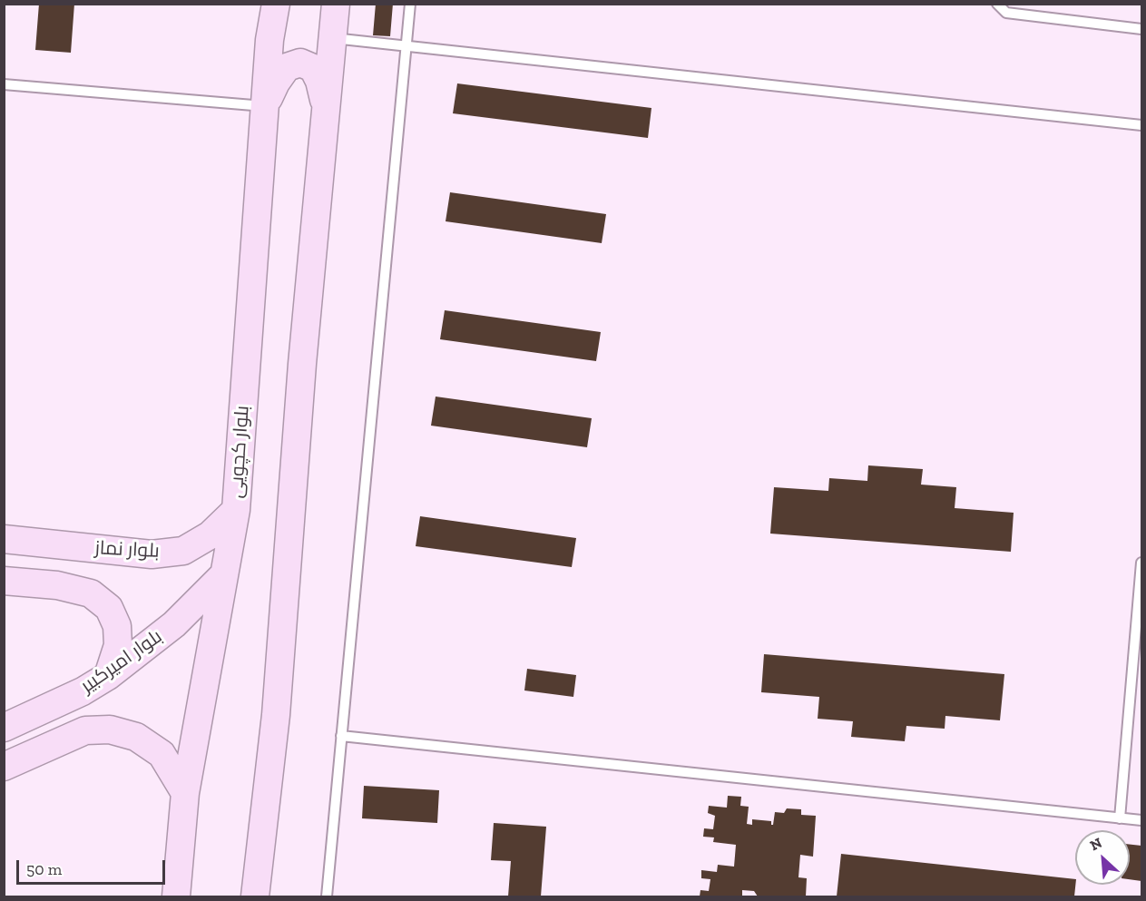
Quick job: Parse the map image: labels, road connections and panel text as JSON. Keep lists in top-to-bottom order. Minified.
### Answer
{"streets":{"main road":["بلوار کچویی","بلوار نماز","بلوار امیرکبیر"]},"crossings":[["بلوار کچویی","بلوار نماز"],["بلوار کچویی","بلوار امیرکبیر"]],"scale_bar":"50 m","north":"top left"}
